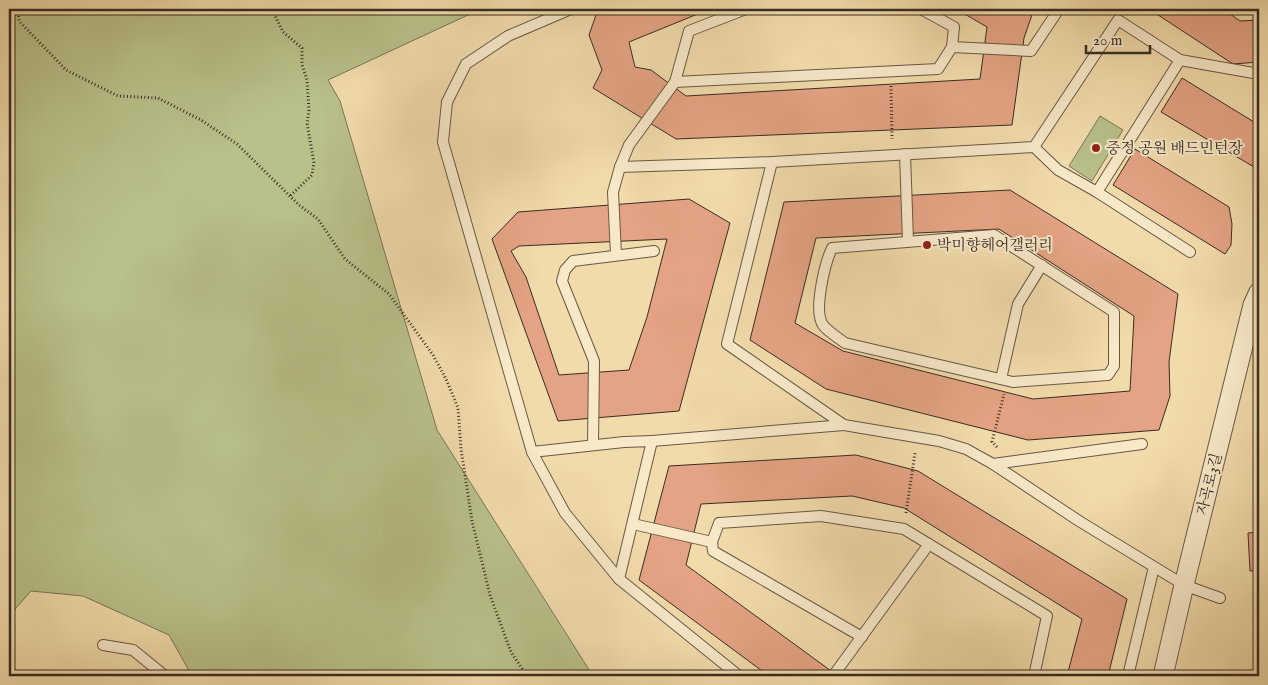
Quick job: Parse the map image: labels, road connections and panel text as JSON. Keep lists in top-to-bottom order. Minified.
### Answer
{"streets":{"street":["자곡로3길"]},"places":["중정 공원 배드민턴장","박미향헤어갤러리"],"scale_bar":"20 m"}
